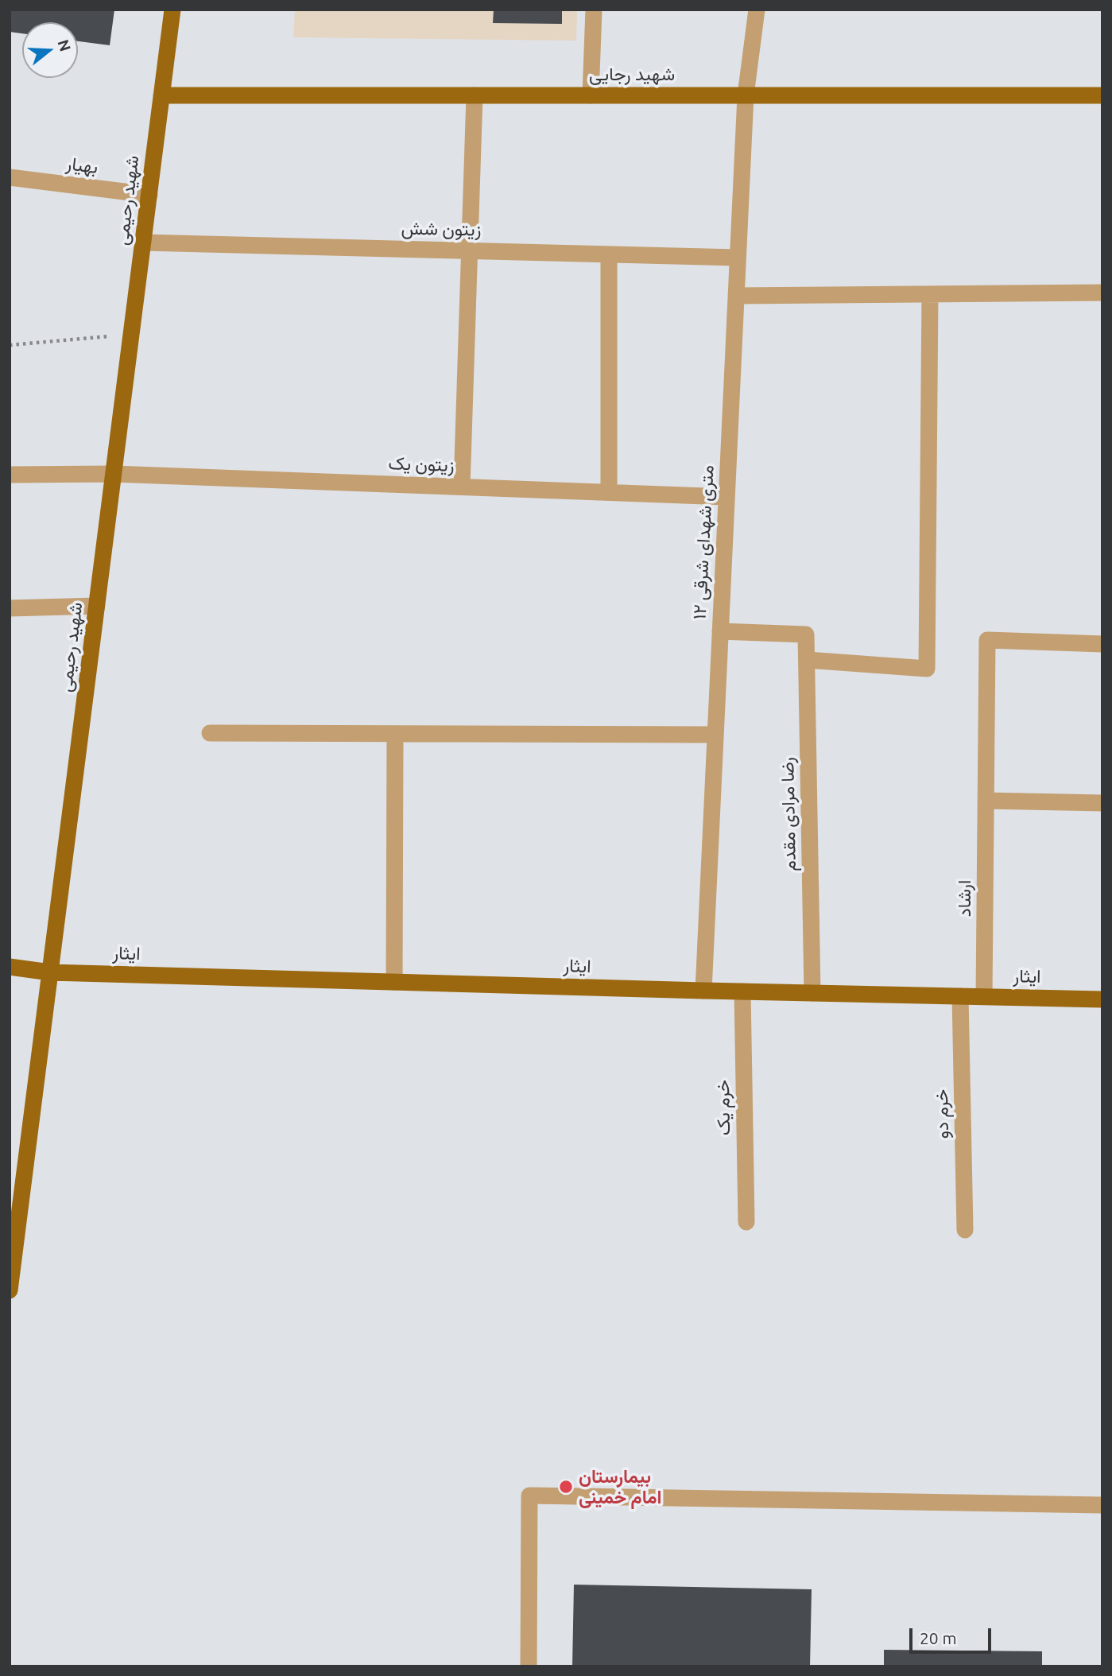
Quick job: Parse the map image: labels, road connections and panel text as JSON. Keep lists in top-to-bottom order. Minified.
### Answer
{"streets":{"main road":["شهید رجایی","شهید رحیمی","ایثار"],"street":["بهیار","زیتون شش","زیتون یک","۱۲ متری شهدای شرقی","رضا مرادی مقدم","ارشاد","خرم یک","خرم دو"]},"crossings":[["شهید رجایی","شهید رحیمی"],["شهید رجایی","۱۲ متری شهدای شرقی"],["بهیار","شهید رحیمی"],["شهید رحیمی","زیتون شش"],["شهید رحیمی","زیتون یک"],["شهید رحیمی","ایثار"],["زیتون شش","۱۲ متری شهدای شرقی"],["زیتون یک","۱۲ متری شهدای شرقی"],["۱۲ متری شهدای شرقی","رضا مرادی مقدم"],["۱۲ متری شهدای شرقی","ایثار"],["رضا مرادی مقدم","ایثار"],["ارشاد","ایثار"],["ایثار","خرم یک"],["ایثار","خرم دو"]],"places":["بیمارستان امام خمینی"],"scale_bar":"20 m","north":"right"}
